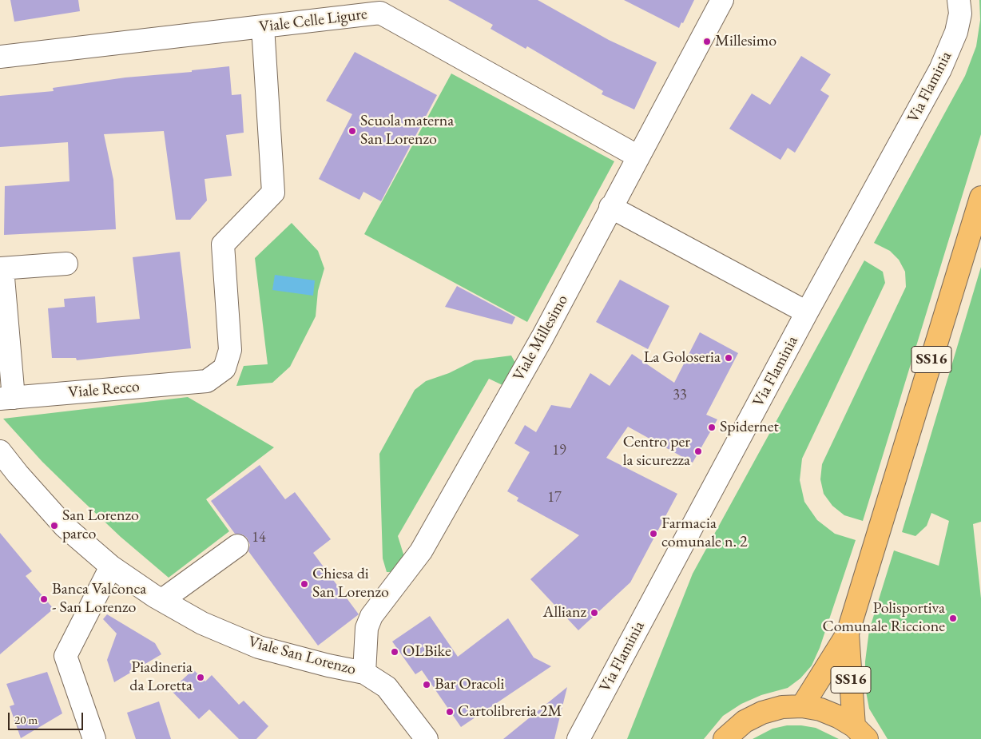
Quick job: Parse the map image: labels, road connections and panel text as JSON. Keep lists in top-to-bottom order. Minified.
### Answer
{"streets":{"main road":["SS16"],"street":["Viale Celle Ligure","Via Flaminia","Viale Millesimo","Viale Recco","Viale San Lorenzo"]},"crossings":[["Viale Celle Ligure","Viale Millesimo"],["Viale Celle Ligure","Viale Recco"],["Viale Millesimo","Viale San Lorenzo"]],"places":["Millesimo","Scuola materna San Lorenzo","La Goloseria","Spidernet","Centro per la sicurezza","San Lorenzo parco","Farmacia comunale n. 2","Chiesa di San Lorenzo","Banca Valconca - San Lorenzo","Allianz","Polisportiva Comunale Riccione","OLBike","Piadineria da Loretta","Bar Oracoli","Cartolibreria 2M"],"house_numbers":["33","19","17","14"],"scale_bar":"20 m"}
